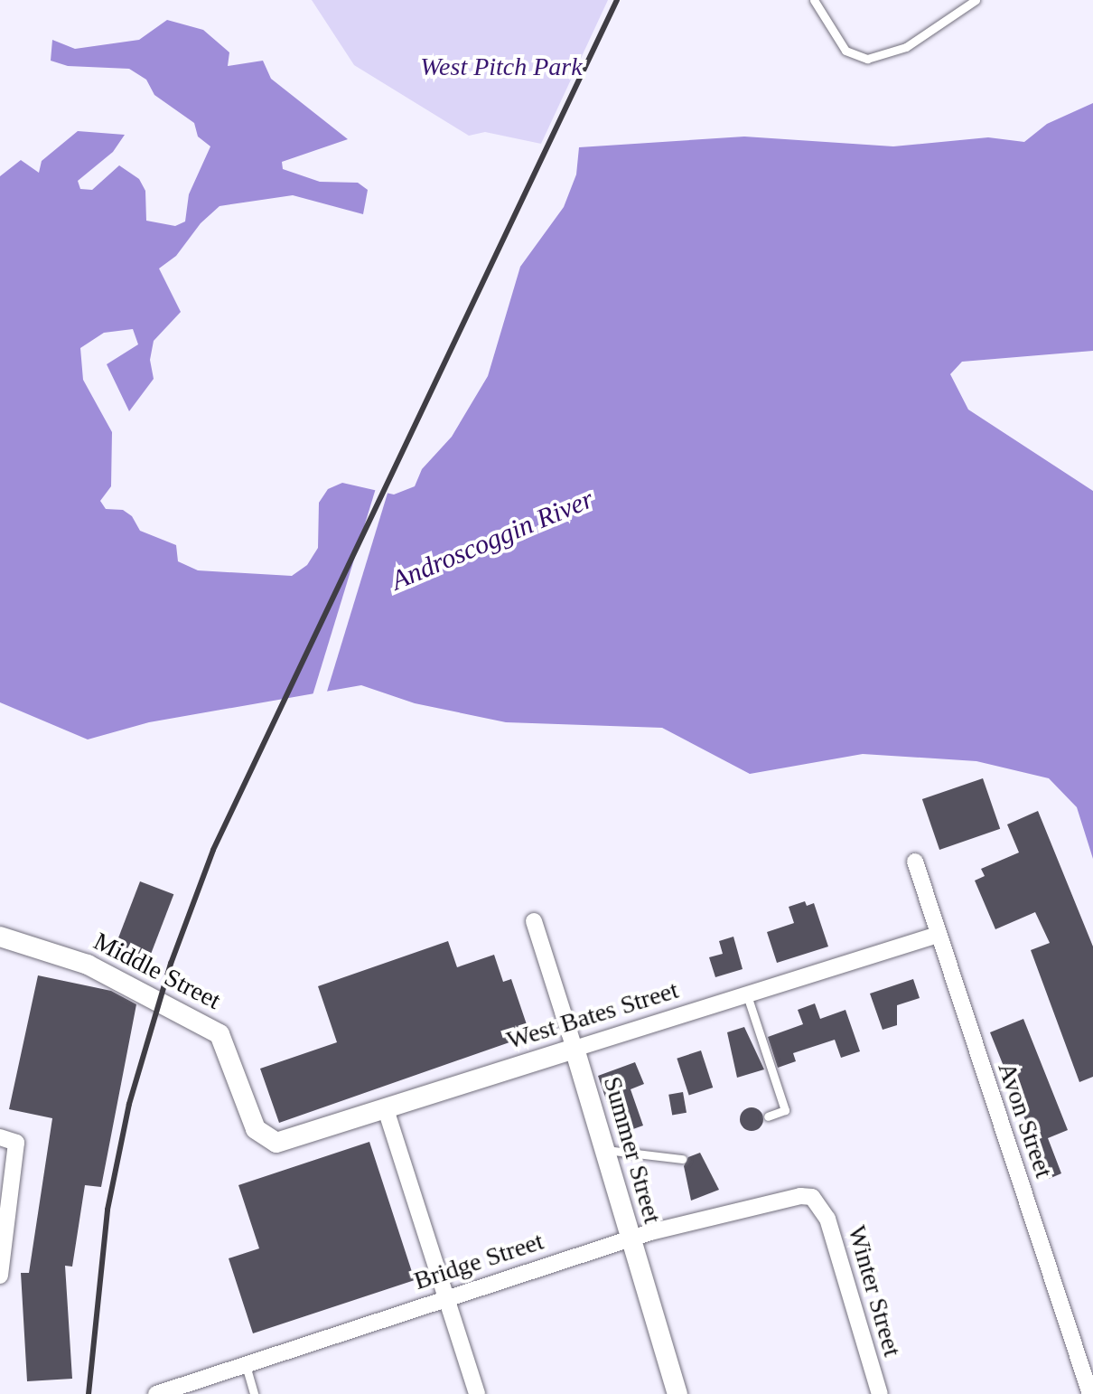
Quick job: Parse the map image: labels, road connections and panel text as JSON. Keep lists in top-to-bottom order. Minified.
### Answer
{"streets":{"street":["Middle Street","West Bates Street","Avon Street","Summer Street","Bridge Street","Winter Street"]},"crossings":[["Middle Street","West Bates Street"],["West Bates Street","Avon Street"],["West Bates Street","Summer Street"],["Summer Street","Bridge Street"],["Bridge Street","Winter Street"]],"water":["Androscoggin River"],"parks":["West Pitch Park"]}
